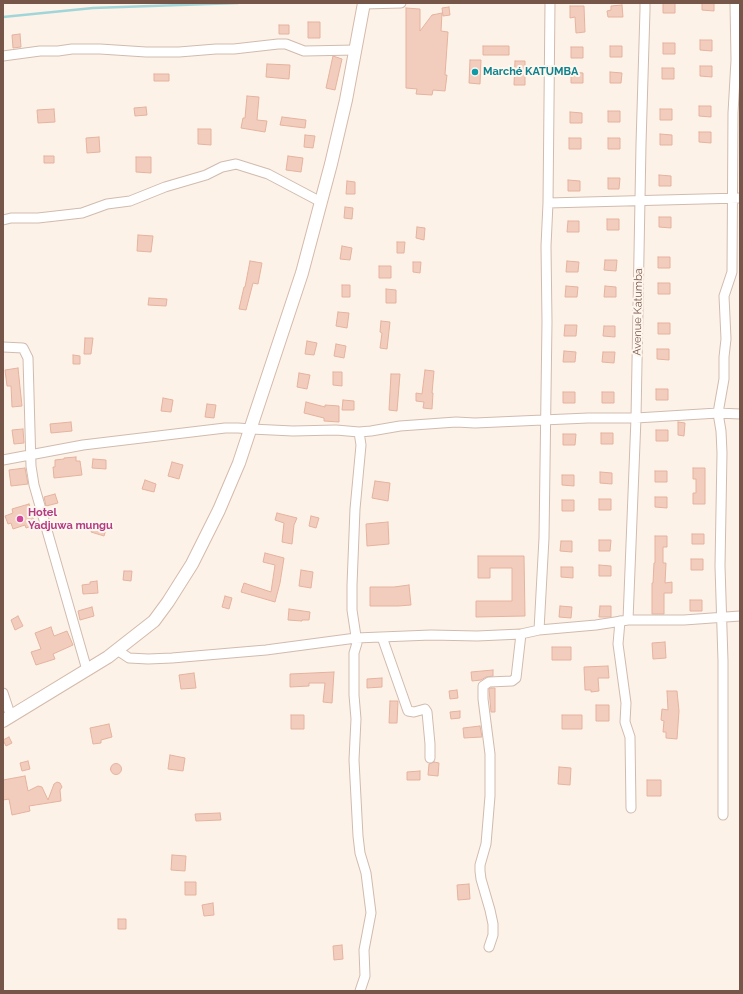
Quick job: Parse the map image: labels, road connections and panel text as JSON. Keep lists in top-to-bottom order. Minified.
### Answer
{"streets":{"street":["Avenue Katumba"]},"places":["Marché KATUMBA","Hotel Yadjuwa mungu"]}
